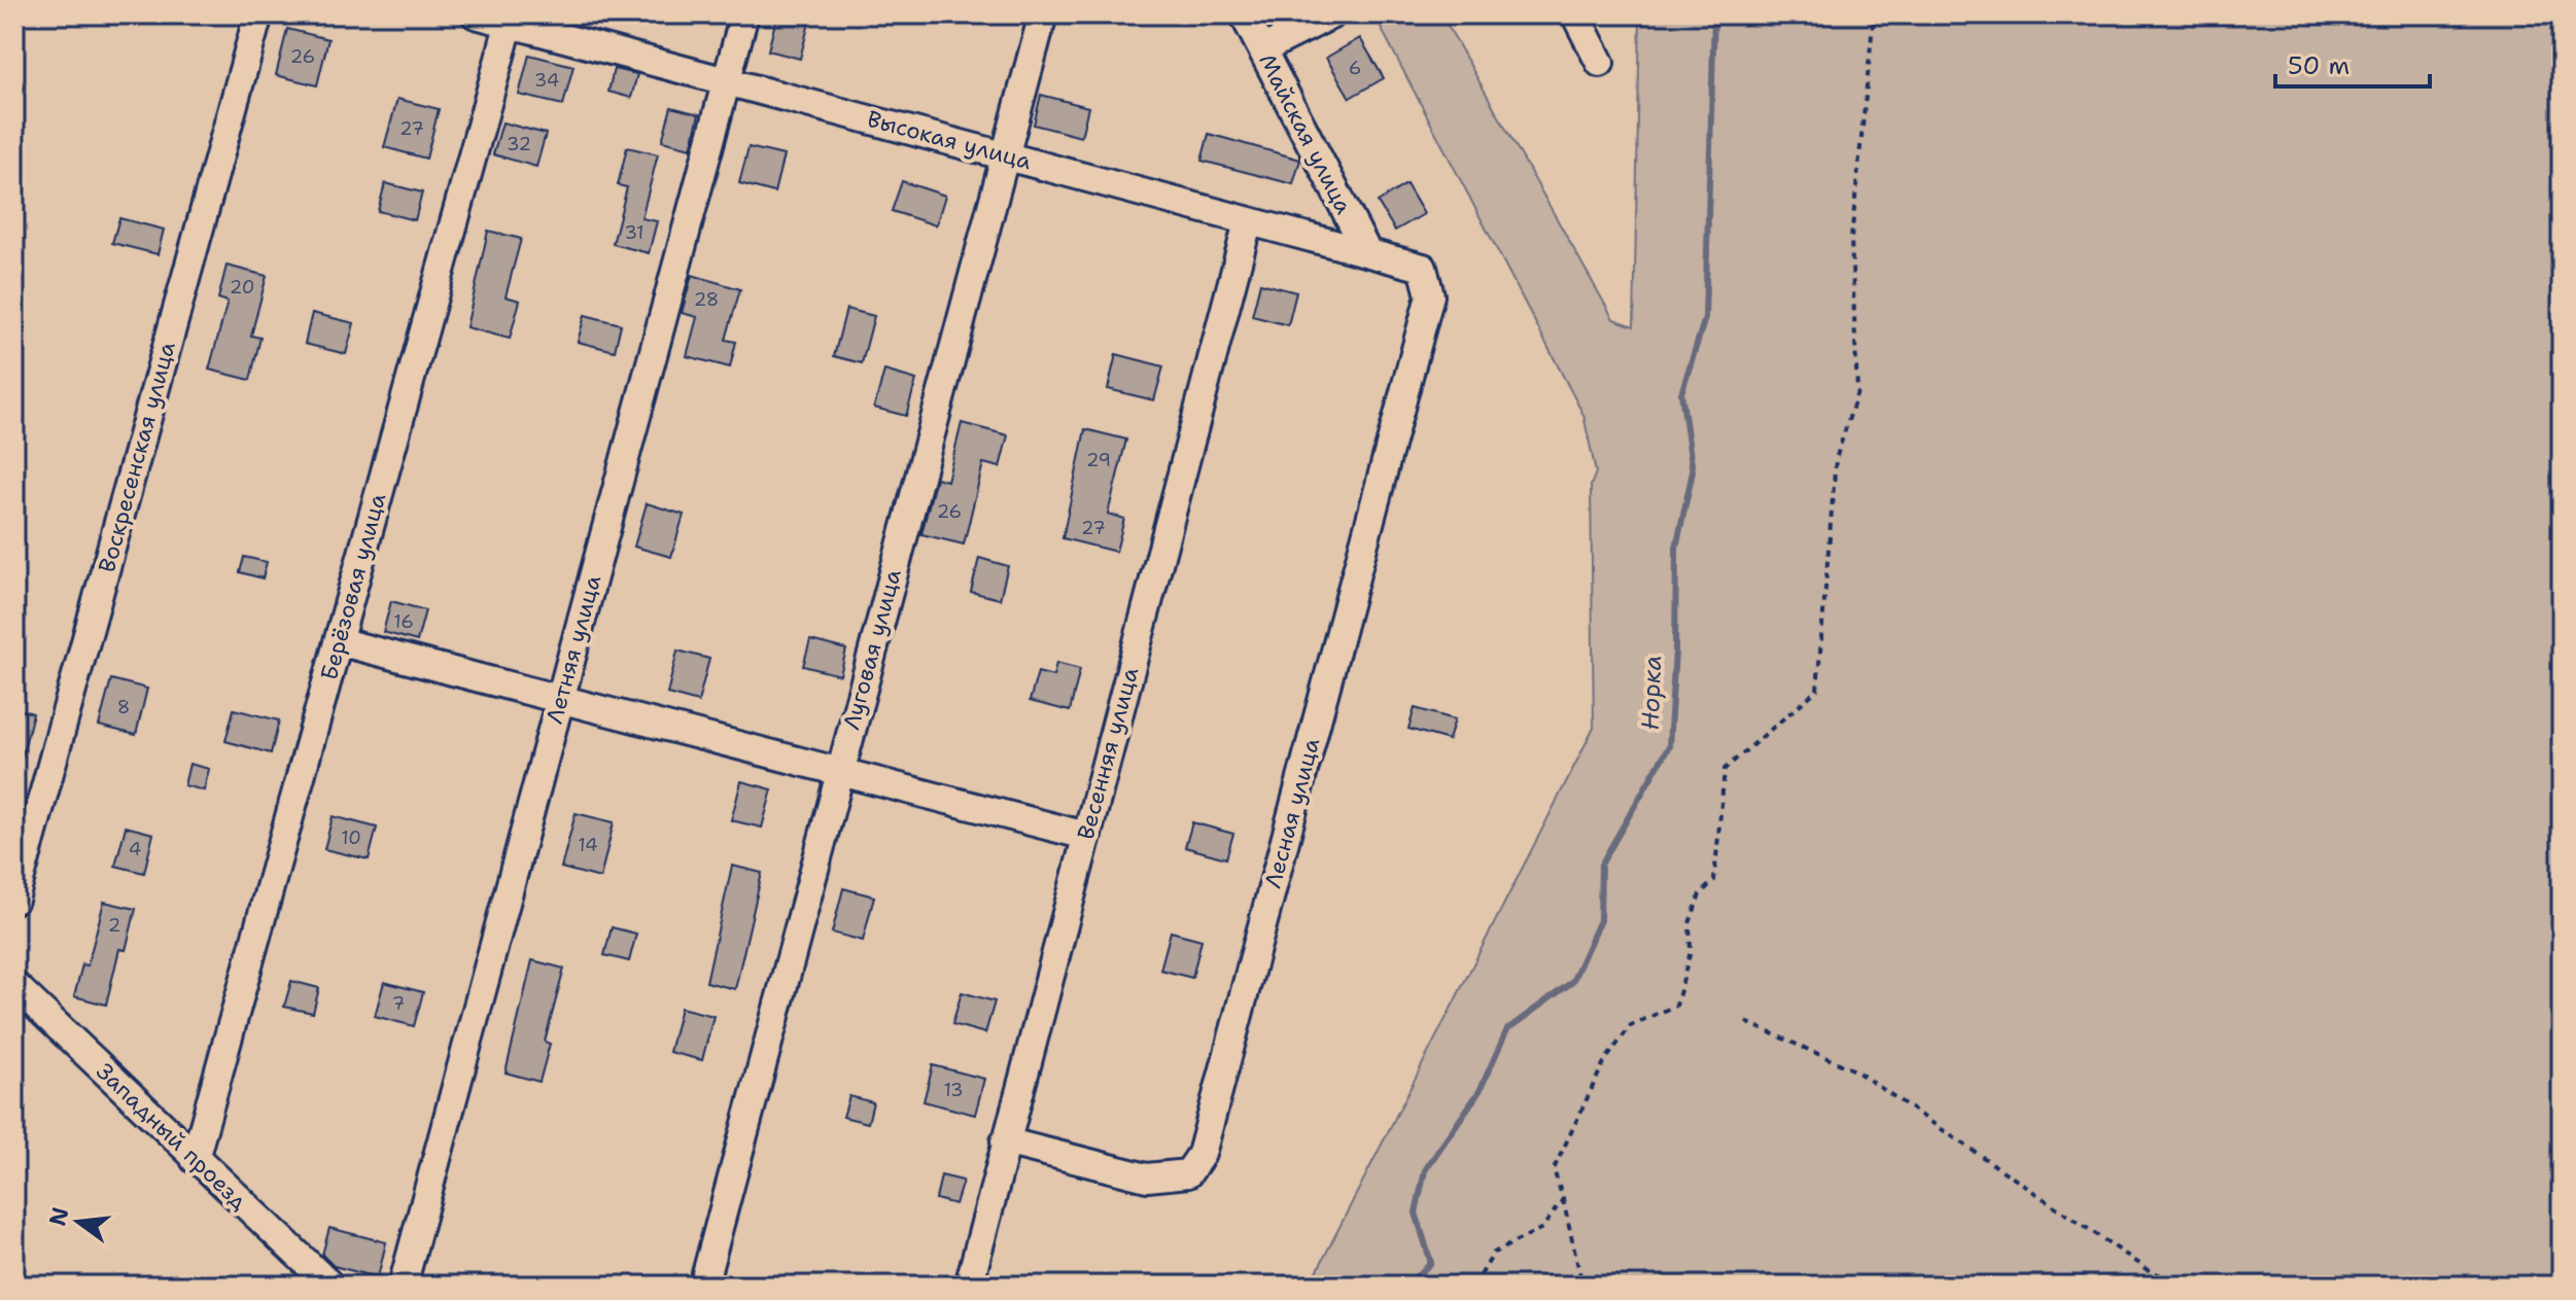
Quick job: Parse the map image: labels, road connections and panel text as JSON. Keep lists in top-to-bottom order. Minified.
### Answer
{"streets":{"street":["Майская улица","Высокая улица","Воскресенская улица","Берёзовая улица","Летняя улица","Луговая улица","Весенняя улица","Лесная улица","Западный проезд"]},"crossings":[["Майская улица","Высокая улица"],["Высокая улица","Берёзовая улица"],["Высокая улица","Летняя улица"],["Высокая улица","Луговая улица"],["Высокая улица","Весенняя улица"],["Высокая улица","Лесная улица"],["Берёзовая улица","Западный проезд"],["Весенняя улица","Лесная улица"]],"water":["Норка"],"house_numbers":["26","6","34","27","32","31","20","28","29","26","27","16","8","10","14","4","2","7","13"],"scale_bar":"50 m","north":"left"}
